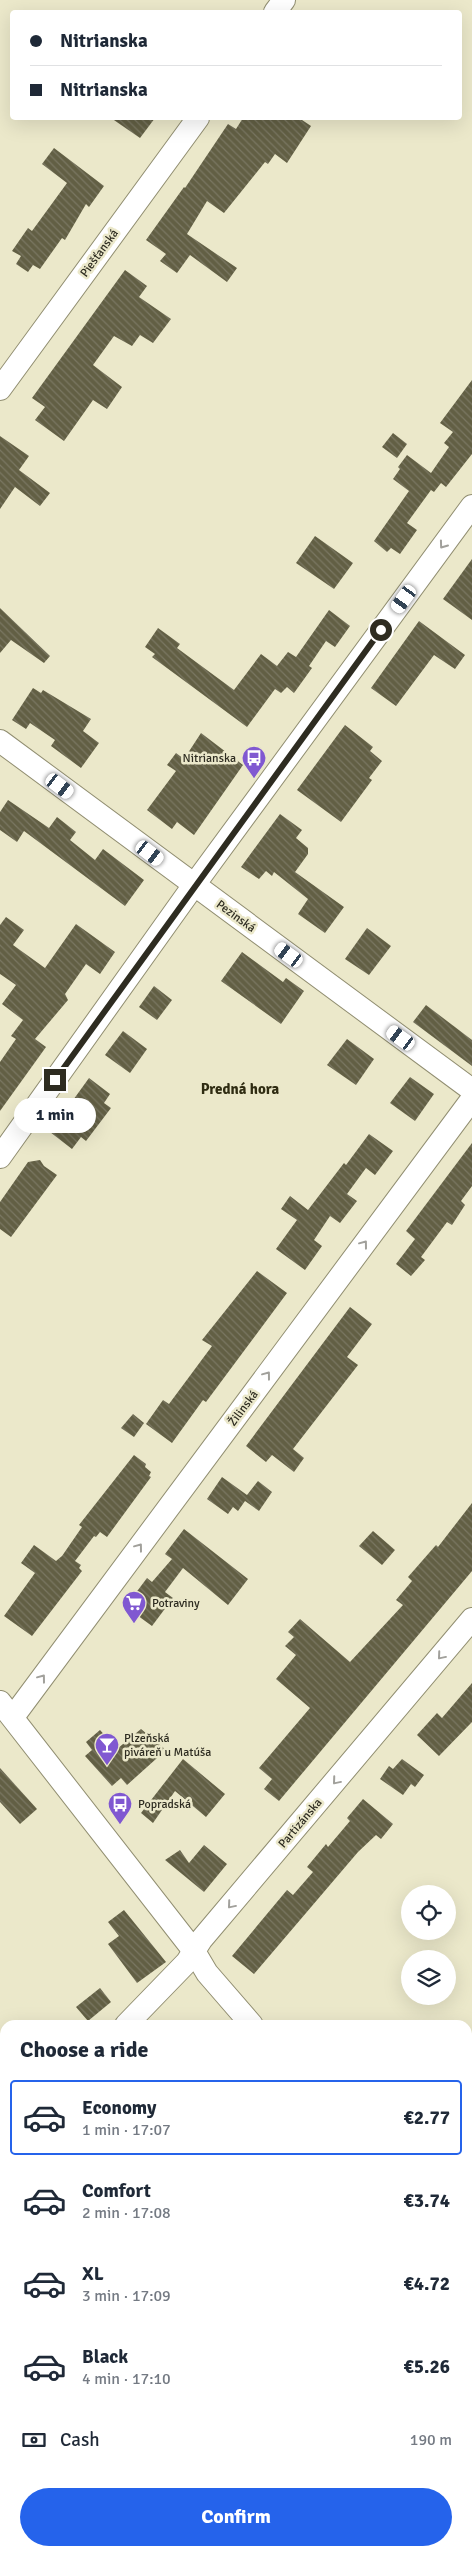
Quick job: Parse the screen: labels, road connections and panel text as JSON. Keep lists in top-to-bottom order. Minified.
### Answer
{"streets":{"street":["Piešťanská","Pezinská","Žilinská","Partizánska"]},"one_way":["Žilinská","Partizánska"],"districts":["Predná hora"],"places":{"bus stop":["Nitrianska","Popradská"],"supermarket":["Potraviny"],"bar":["Plzeňská piváreň u Matúša"]},"page":{"banner":["Nitrianska","Nitrianska"],"bubble":"1 min","heading":"Choose a ride","list":[{"name":"Economy","note":"1 min · 17:07","value":"€2.77"},{"name":"Comfort","note":"2 min · 17:08","value":"€3.74"},{"name":"XL","note":"3 min · 17:09","value":"€4.72"},{"name":"Black","note":"4 min · 17:10","value":"€5.26"}],"pay":["Cash","190 m"],"buttons":"Confirm"}}
